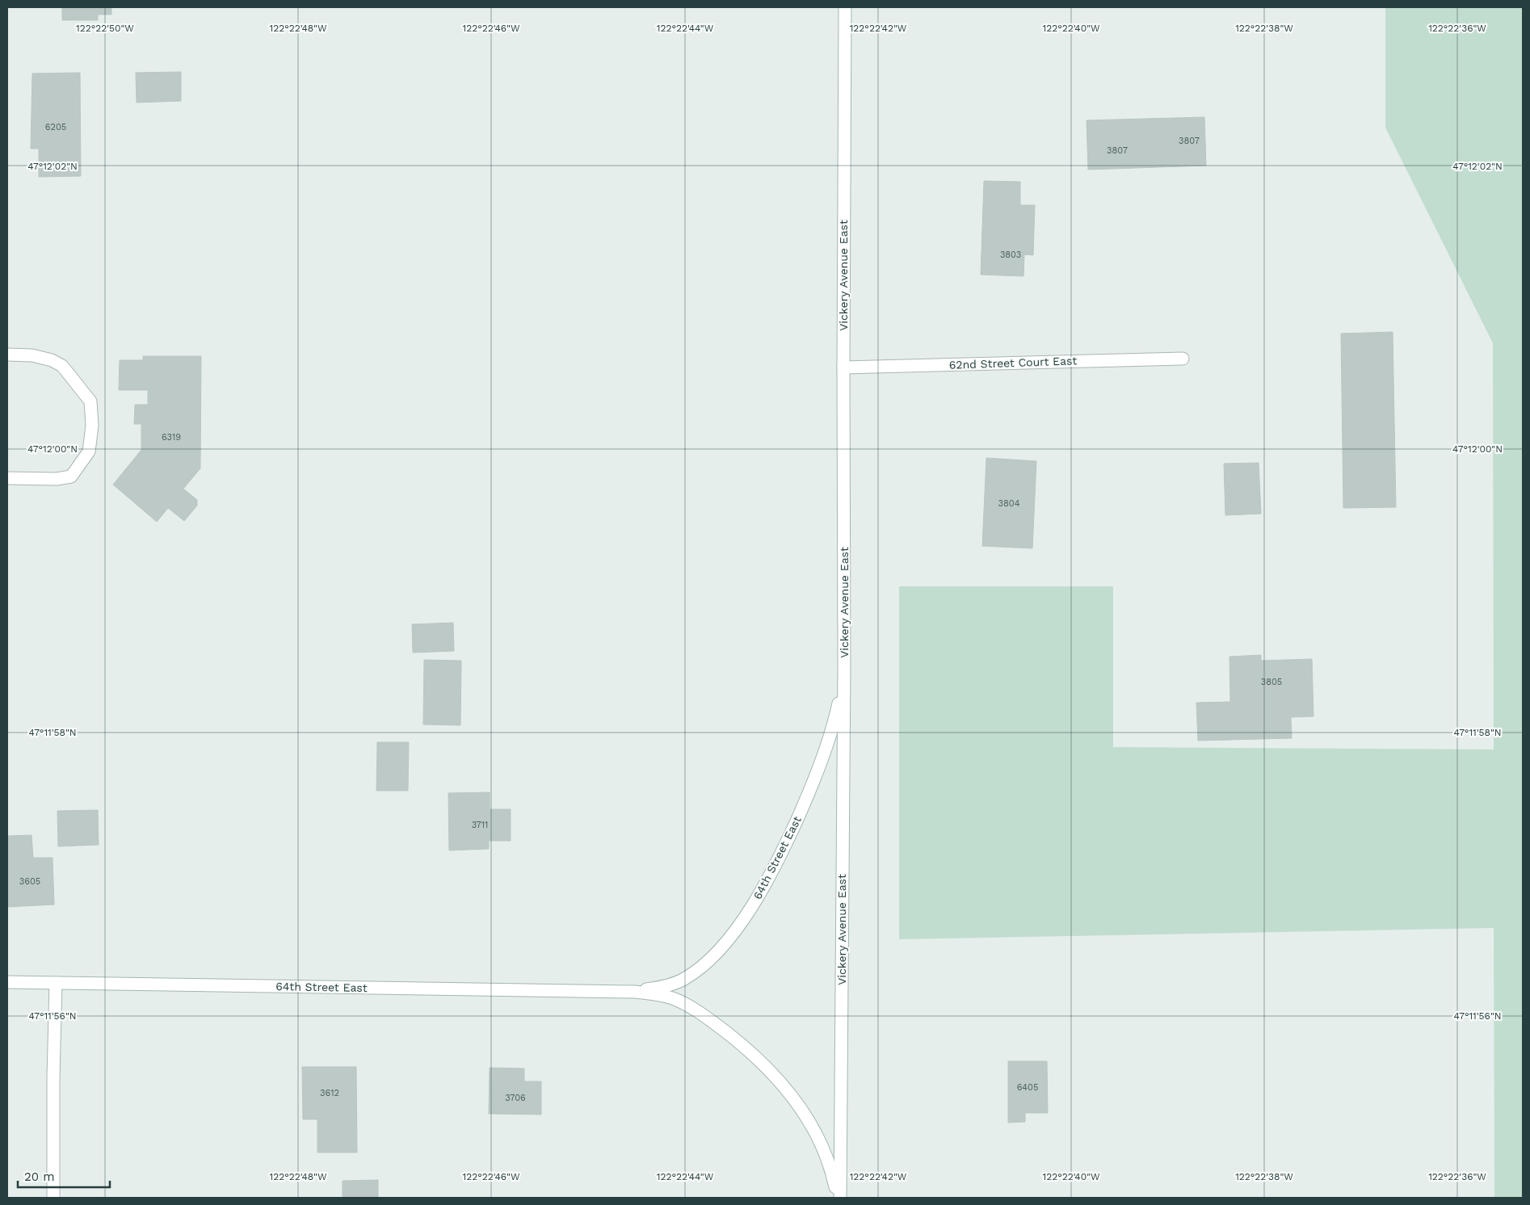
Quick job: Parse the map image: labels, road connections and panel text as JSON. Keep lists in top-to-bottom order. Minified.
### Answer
{"streets":{"street":["Vickery Avenue East","62nd Street Court East","64th Street East"]},"crossings":[["Vickery Avenue East","62nd Street Court East"],["Vickery Avenue East","64th Street East"]],"house_numbers":["6205","3807","3807","3803","6319","3804","3805","3711","3605","6405","3612","3706"],"scale_bar":"20 m","coordinates":["122°22'50\"W","122°22'48\"W","122°22'46\"W","122°22'44\"W","122°22'42\"W","122°22'40\"W","122°22'38\"W","122°22'36\"W","47°12'02\"N","47°12'00\"N","47°11'58\"N","47°11'56\"N"]}
